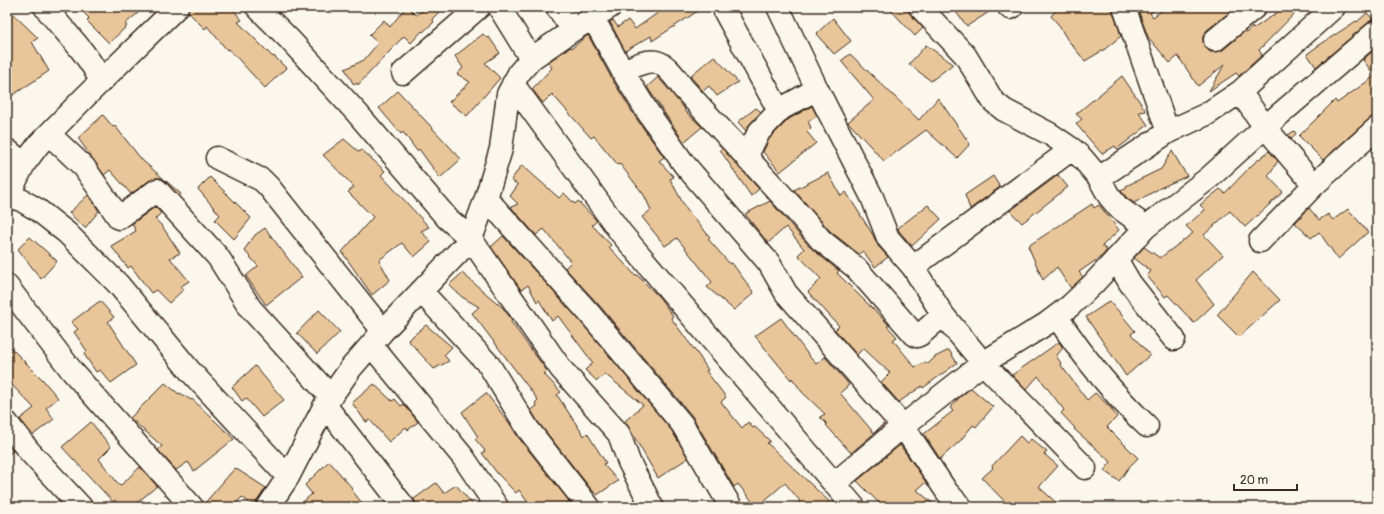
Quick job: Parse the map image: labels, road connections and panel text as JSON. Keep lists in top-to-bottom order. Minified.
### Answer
{"scale_bar":"20 m"}
